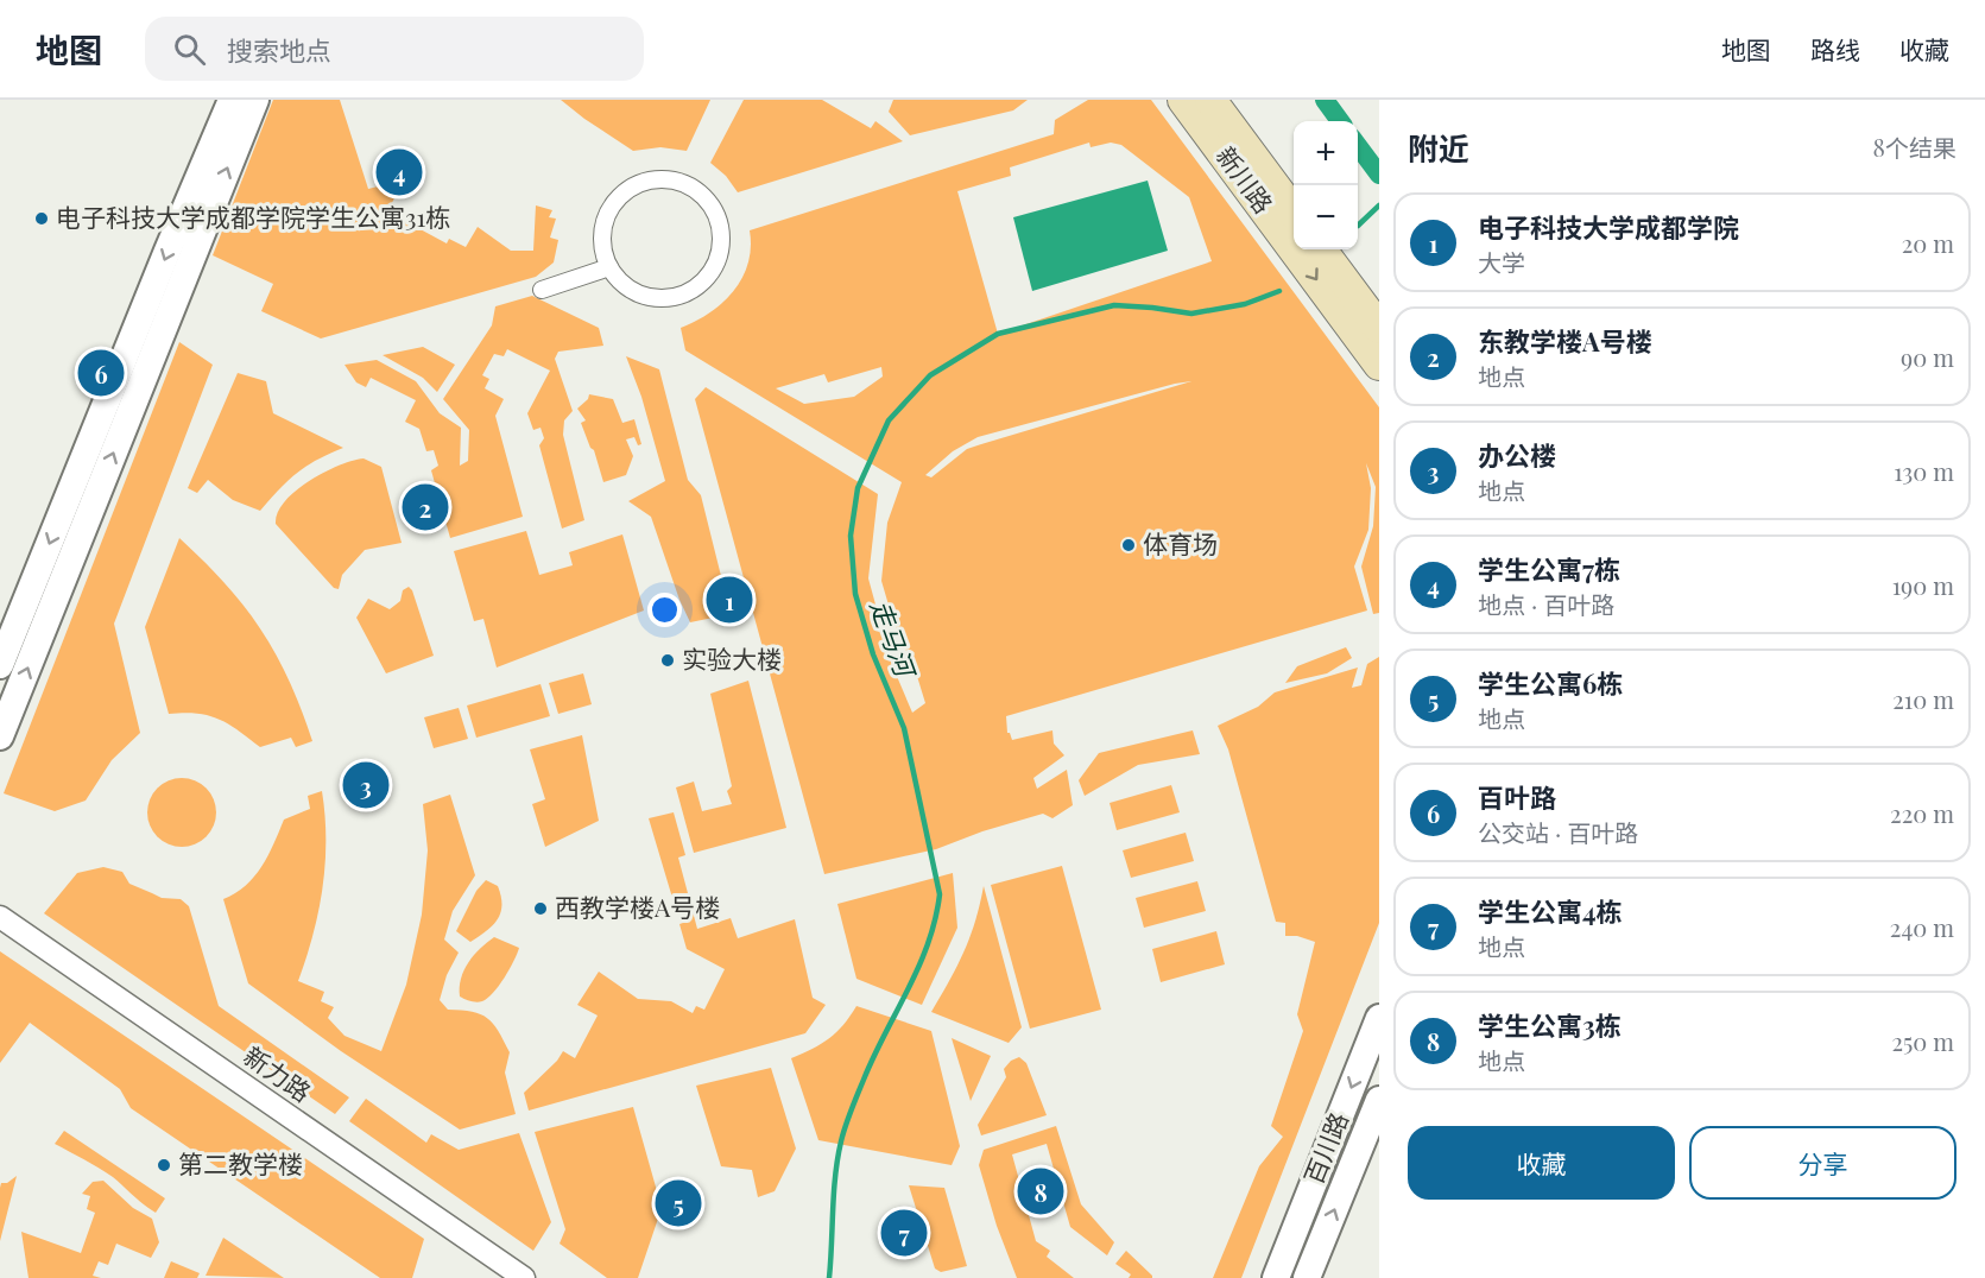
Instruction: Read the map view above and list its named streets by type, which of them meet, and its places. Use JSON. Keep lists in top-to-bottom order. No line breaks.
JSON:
{"streets":{"main road":["新川路"],"street":["新力路","百川路"]},"water":["走马河"],"places":["电子科技大学成都学院学生公寓31栋","体育场","实验大楼","西教学楼A号楼","第二教学楼"],"page":{"header":"地图","search":"搜索地点","nav":["地图","路线","收藏"],"heading":["附近","8个结果"],"map_buttons":["+","−"],"pins":["4","6","2","1","3","8","5","7"],"list":[{"mark":"1","name":"电子科技大学成都学院","note":"大学","value":"20 m"},{"mark":"2","name":"东教学楼A号楼","note":"地点","value":"90 m"},{"mark":"3","name":"办公楼","note":"地点","value":"130 m"},{"mark":"4","name":"学生公寓7栋","note":"地点 · 百叶路","value":"190 m"},{"mark":"5","name":"学生公寓6栋","note":"地点","value":"210 m"},{"mark":"6","name":"百叶路","note":"公交站 · 百叶路","value":"220 m"},{"mark":"7","name":"学生公寓4栋","note":"地点","value":"240 m"},{"mark":"8","name":"学生公寓3栋","note":"地点","value":"250 m"}],"buttons":["收藏","分享"]}}
